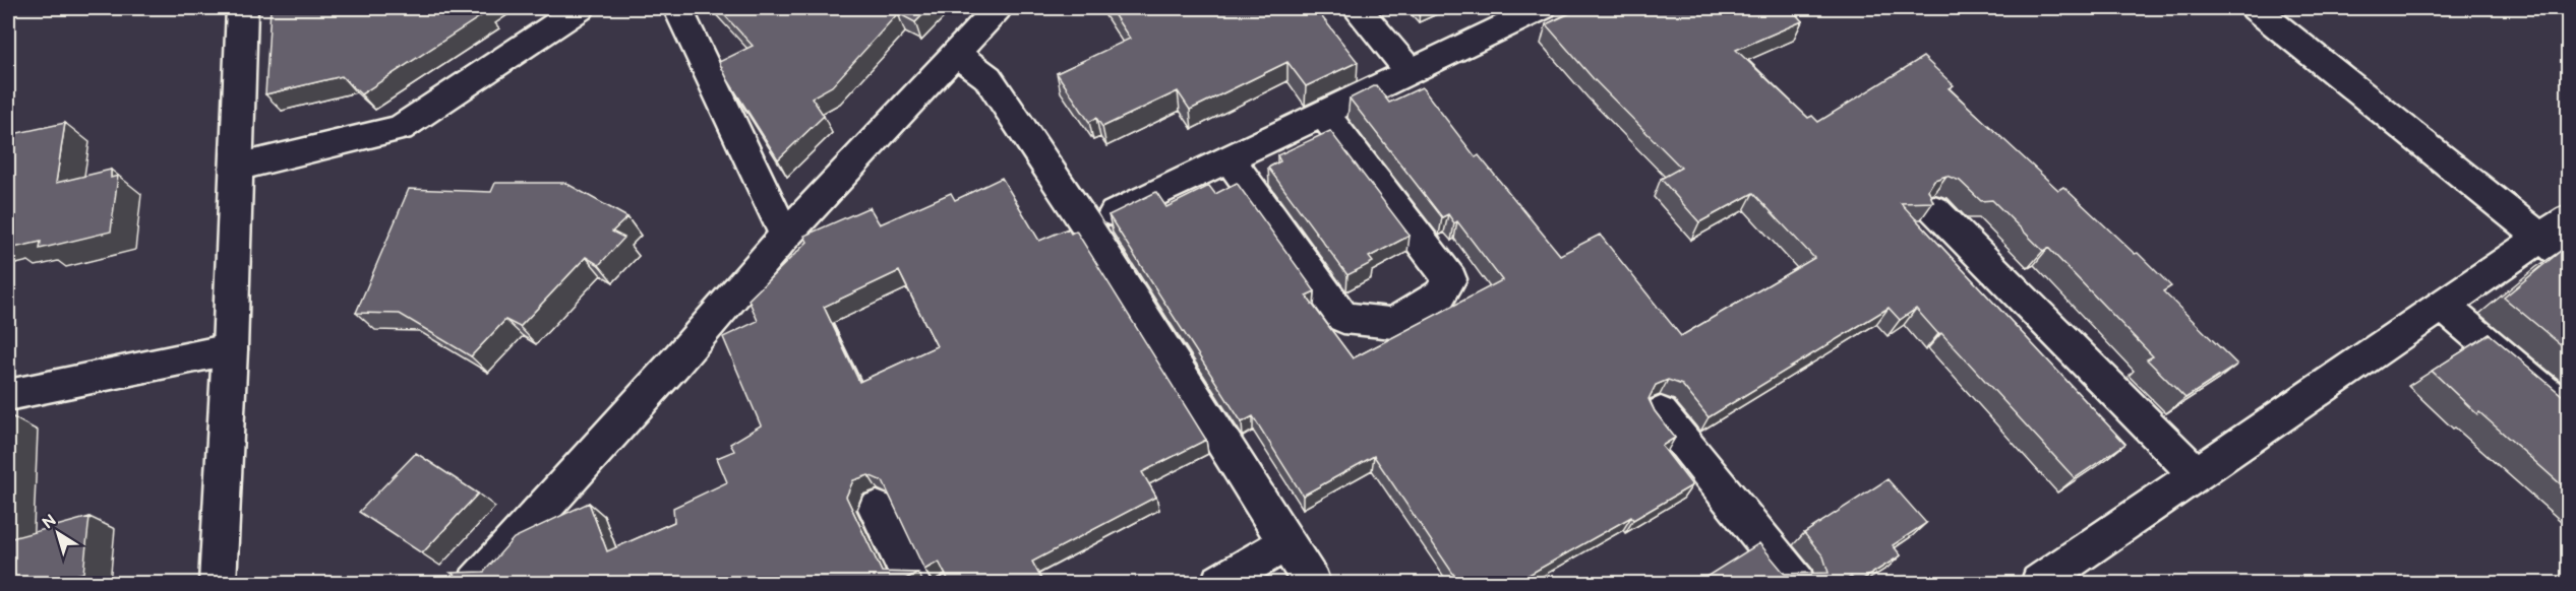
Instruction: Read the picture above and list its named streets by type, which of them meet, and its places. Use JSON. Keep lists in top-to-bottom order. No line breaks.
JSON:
{"north":"top left"}
